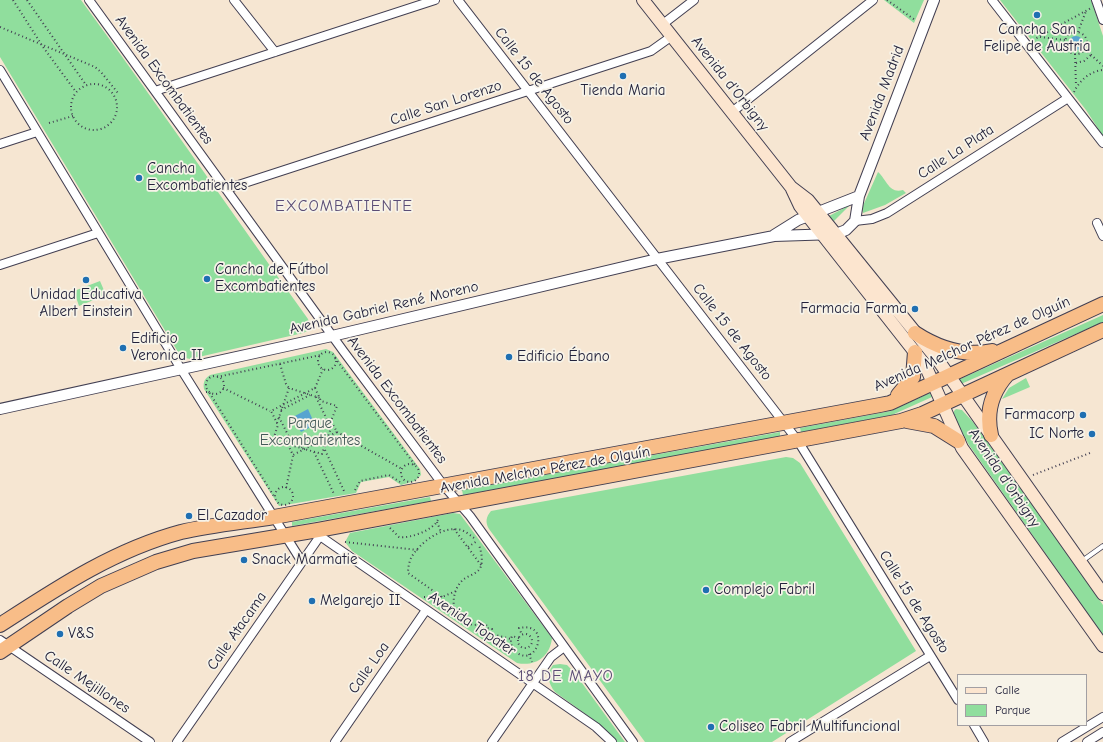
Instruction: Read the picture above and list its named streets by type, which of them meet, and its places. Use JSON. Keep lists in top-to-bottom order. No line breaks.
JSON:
{"streets":{"highway":["Avenida Melchor Pérez de Olguín"],"main road":["Avenida d'Orbigny"],"street":["Calle 15 de Agosto","Avenida Excombatientes","Avenida Madrid","Calle San Lorenzo","Calle La Plata","Avenida Gabriel René Moreno","Avenida Topater","Calle Atacama","Calle Loa","Calle Mejillones"]},"crossings":[["Calle 15 de Agosto","Calle San Lorenzo"],["Calle 15 de Agosto","Avenida Gabriel René Moreno"],["Calle 15 de Agosto","Avenida Melchor Pérez de Olguín"],["Avenida Excombatientes","Calle San Lorenzo"],["Avenida Excombatientes","Avenida Gabriel René Moreno"],["Avenida Excombatientes","Avenida Melchor Pérez de Olguín"],["Avenida d'Orbigny","Calle San Lorenzo"],["Avenida d'Orbigny","Avenida Gabriel René Moreno"],["Avenida d'Orbigny","Avenida Melchor Pérez de Olguín"],["Avenida Madrid","Calle La Plata"],["Avenida Melchor Pérez de Olguín","Avenida Topater"],["Avenida Melchor Pérez de Olguín","Calle Atacama"],["Avenida Melchor Pérez de Olguín","Calle Mejillones"],["Avenida Topater","Calle Atacama"],["Avenida Topater","Calle Loa"]],"districts":["EXCOMBATIENTE","18 DE MAYO"],"parks":["Parque Excombatientes"],"places":["Cancha San Felipe de Austria","Tienda Maria","Cancha Excombatientes","Cancha de Fútbol Excombatientes","Unidad Educativa Albert Einstein","Farmacia Farma","Edificio Veronica II","Edificio Ébano","Farmacorp","IC Norte","El Cazador","Snack Marmatie","Complejo Fabril","Melgarejo II","V&S","Coliseo Fabril Multifuncional"],"legend":["Calle","Parque"]}
